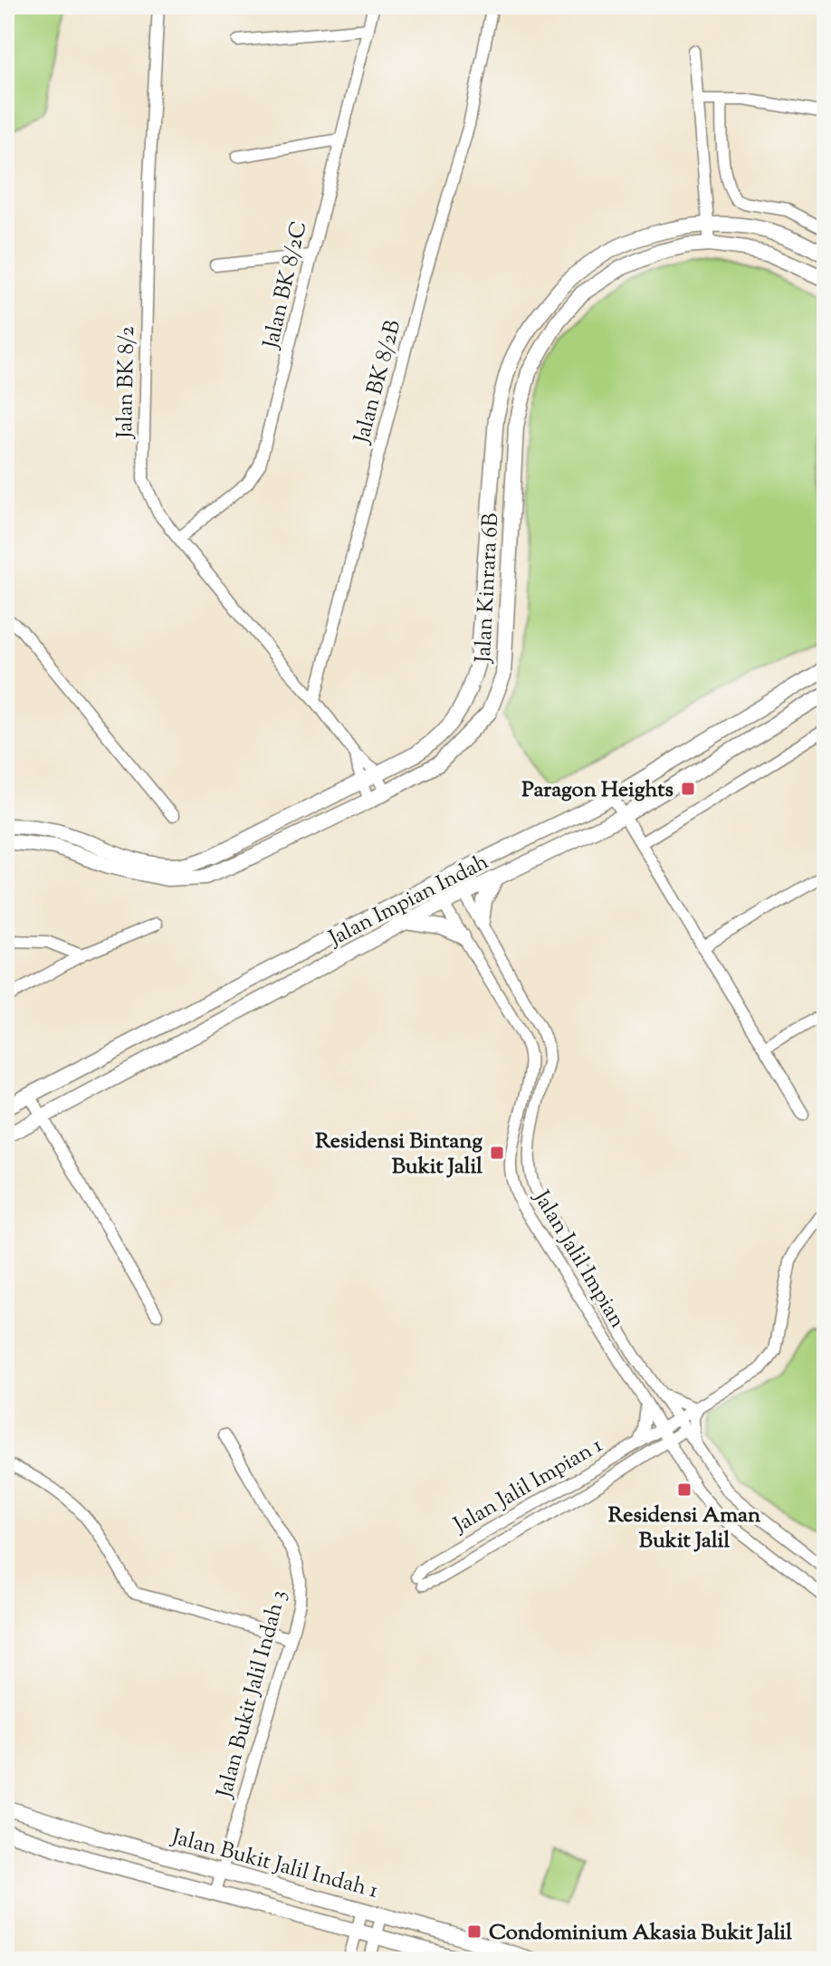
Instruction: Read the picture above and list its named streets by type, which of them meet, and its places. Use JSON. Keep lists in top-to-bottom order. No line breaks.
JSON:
{"streets":{"street":["Jalan BK 8/2C","Jalan BK 8/2B","Jalan BK 8/2","Jalan Kinrara 6B","Jalan Impian Indah","Jalan Jalil Impian","Jalan Jalil Impian 1","Jalan Bukit Jalil Indah 3","Jalan Bukit Jalil Indah 1"]},"crossings":[["Jalan BK 8/2C","Jalan BK 8/2"],["Jalan BK 8/2B","Jalan BK 8/2"],["Jalan Impian Indah","Jalan Jalil Impian"],["Jalan Jalil Impian","Jalan Jalil Impian 1"],["Jalan Bukit Jalil Indah 3","Jalan Bukit Jalil Indah 1"]],"places":{"transit":["Paragon Heights","Residensi Bintang Bukit Jalil","Residensi Aman Bukit Jalil","Condominium Akasia Bukit Jalil"]}}
